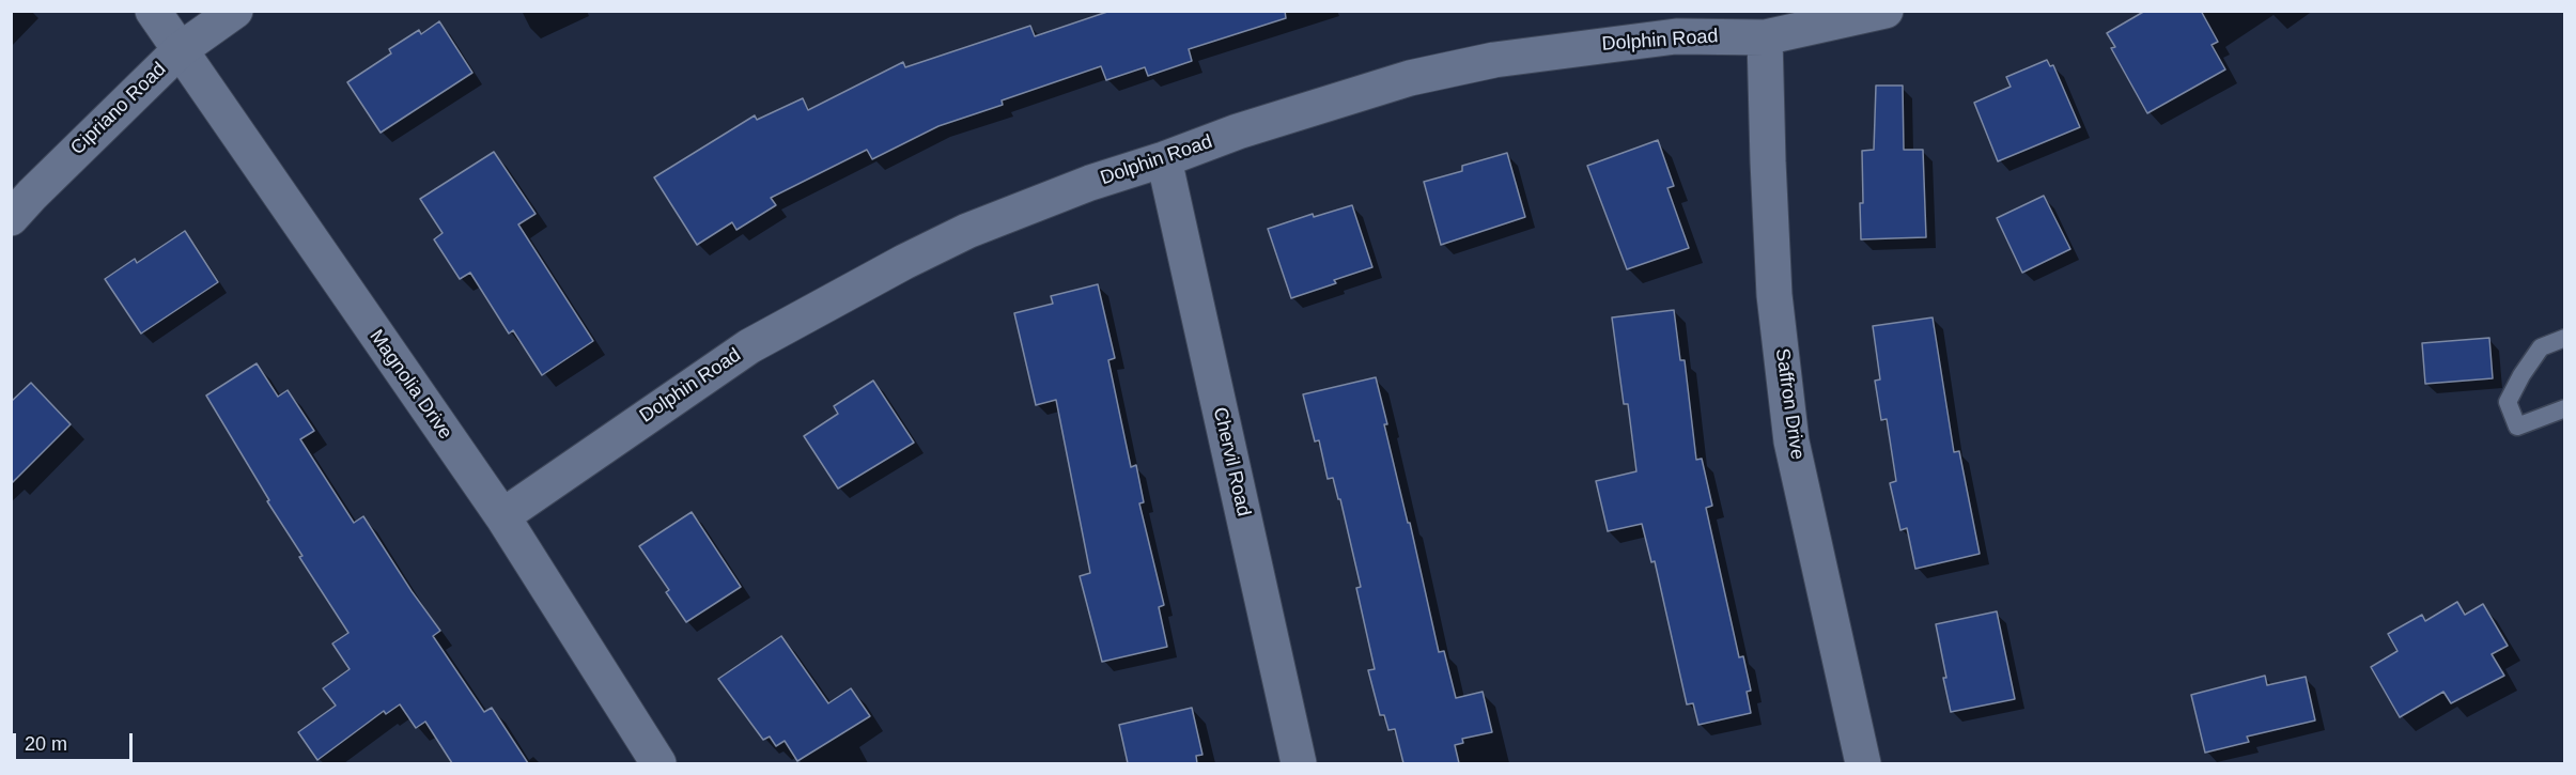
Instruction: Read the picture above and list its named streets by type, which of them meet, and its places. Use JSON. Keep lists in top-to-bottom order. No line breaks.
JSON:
{"streets":{"street":["Dolphin Road","Cipriano Road","Magnolia Drive","Saffron Drive","Chervil Road"]},"crossings":[["Dolphin Road","Magnolia Drive"],["Dolphin Road","Saffron Drive"],["Dolphin Road","Chervil Road"],["Cipriano Road","Magnolia Drive"]],"scale_bar":"20 m"}
